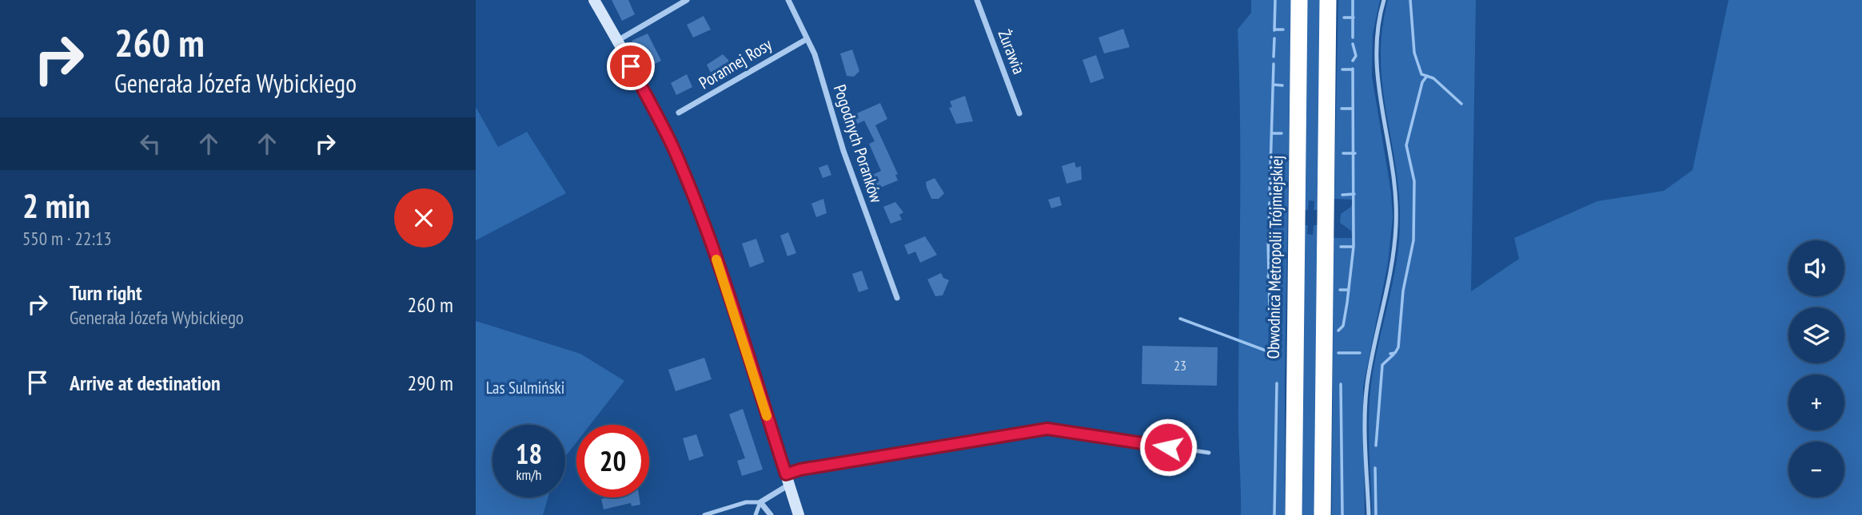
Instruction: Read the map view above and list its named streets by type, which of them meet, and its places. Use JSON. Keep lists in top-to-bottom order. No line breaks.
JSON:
{"streets":{"highway":["Obwodnica Metropolii Trójmiejskiej"],"street":["Żurawia","Porannej Rosy","Pogodnych Poranków"]},"crossings":[["Porannej Rosy","Pogodnych Poranków"]],"parks":["Las Sulmiński"],"house_numbers":["23"],"page":{"turn":["260 m","Generała Józefa Wybickiego"],"heading":["2 min","550 m · 22:13"],"map_buttons":["+","−"],"list":[{"name":"Turn right","note":"Generała Józefa Wybickiego","value":"260 m"},{"name":"Arrive at destination","value":"290 m"}],"speed":"18 km/h","limit":"20"}}
